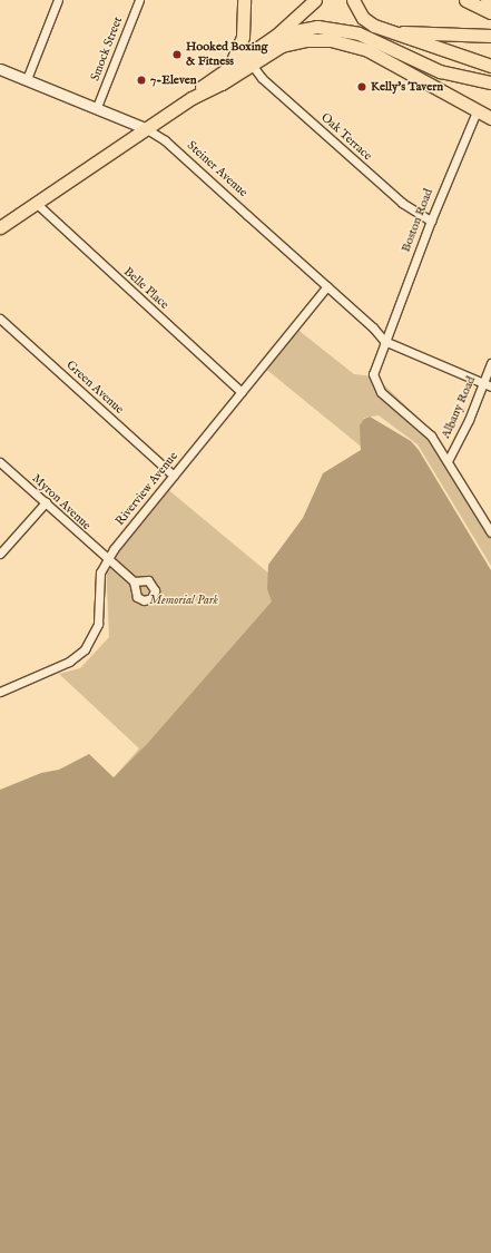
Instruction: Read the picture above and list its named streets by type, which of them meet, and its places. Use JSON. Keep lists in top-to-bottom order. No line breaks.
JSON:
{"streets":{"street":["Smock Street","Oak Terrace","Steiner Avenue","Boston Road","Belle Place","Green Avenue","Albany Road","Riverview Avenue","Myron Avenue"]},"crossings":[["Smock Street","Steiner Avenue"],["Oak Terrace","Boston Road"],["Steiner Avenue","Boston Road"],["Steiner Avenue","Albany Road"],["Steiner Avenue","Riverview Avenue"],["Boston Road","Albany Road"],["Belle Place","Riverview Avenue"],["Green Avenue","Riverview Avenue"],["Riverview Avenue","Myron Avenue"]],"parks":["Memorial Park"],"places":["Hooked Boxing & Fitness","7-Eleven","Kelly's Tavern"]}
